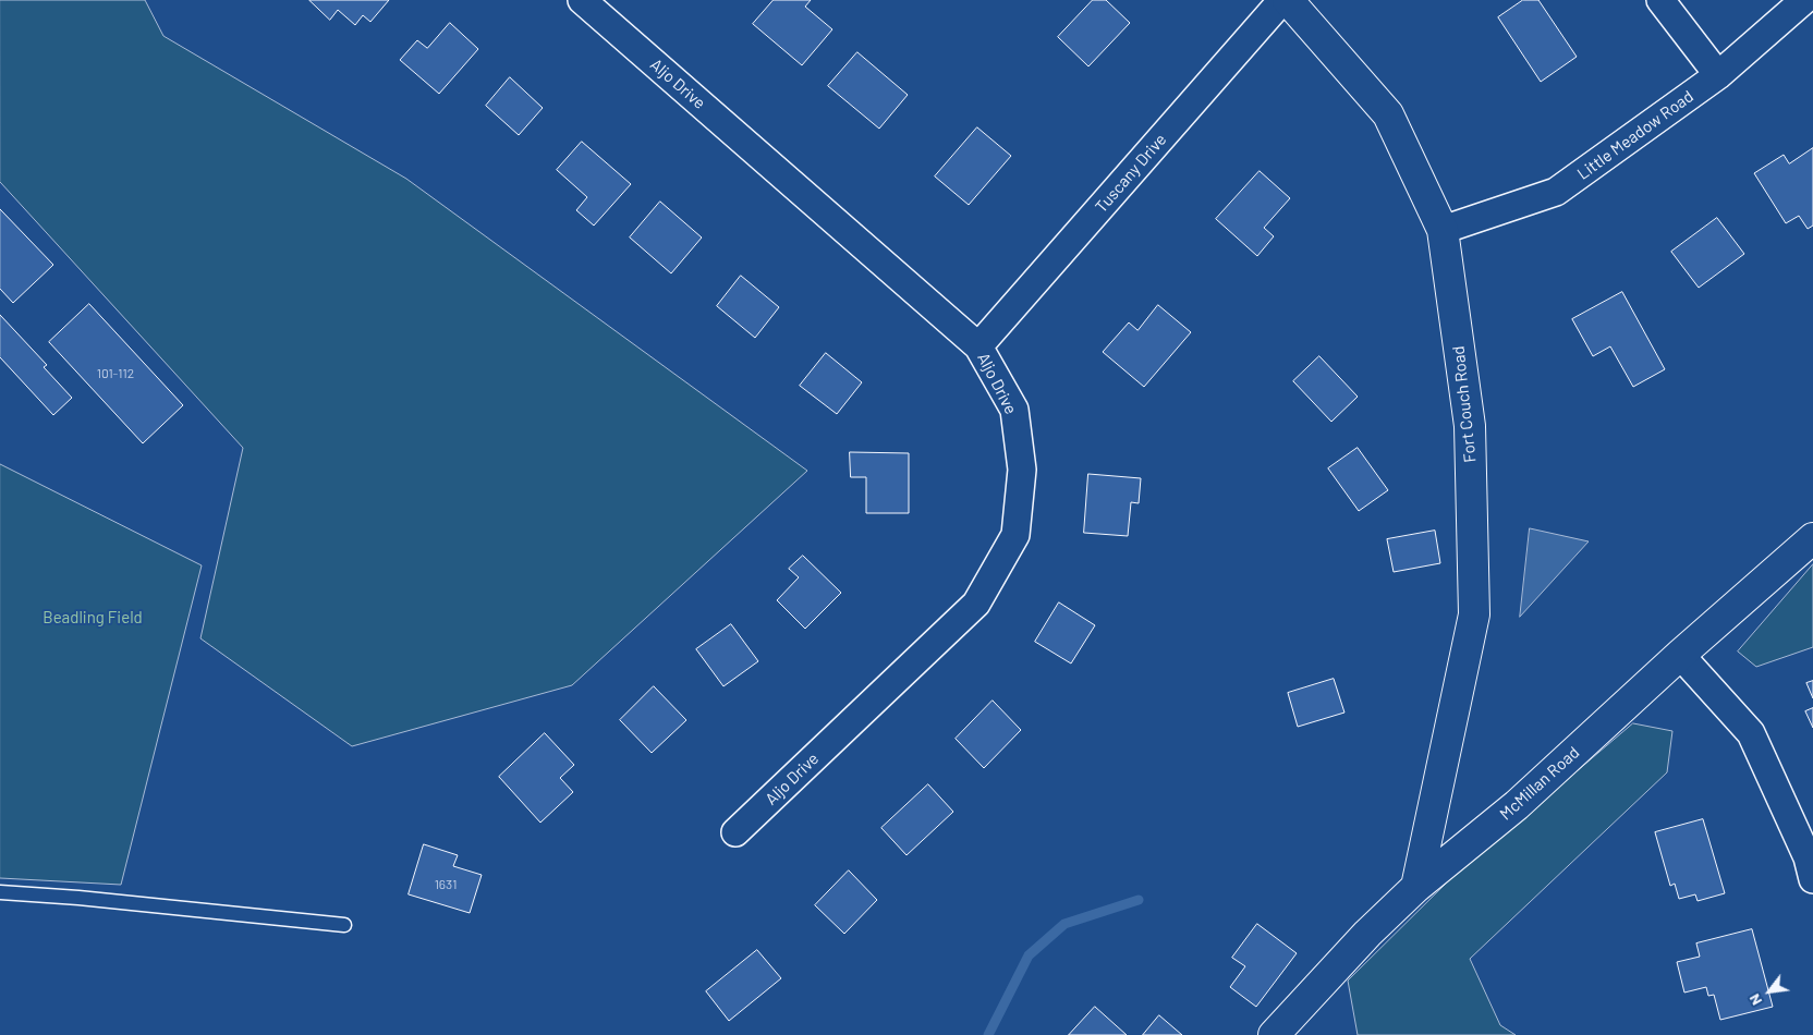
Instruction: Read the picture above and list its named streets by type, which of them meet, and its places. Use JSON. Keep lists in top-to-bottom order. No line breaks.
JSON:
{"streets":{"street":["Aljo Drive","Little Meadow Road","Tuscany Drive","Fort Couch Road","McMillan Road"]},"crossings":[["Aljo Drive","Tuscany Drive"],["Little Meadow Road","Fort Couch Road"],["Fort Couch Road","McMillan Road"]],"parks":["Beadling Field"],"house_numbers":["101-112","1631"],"north":"bottom left"}
